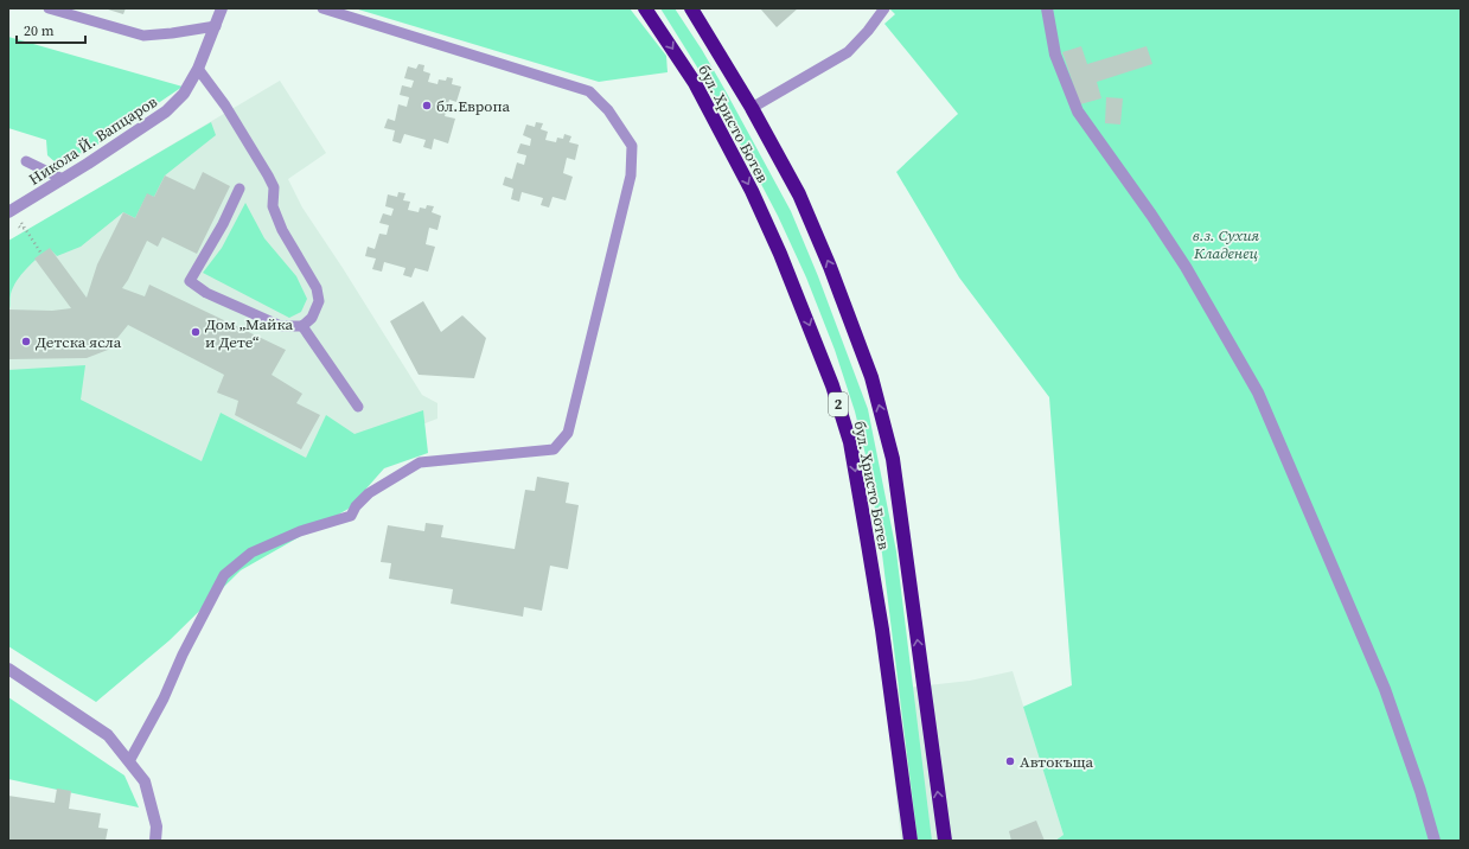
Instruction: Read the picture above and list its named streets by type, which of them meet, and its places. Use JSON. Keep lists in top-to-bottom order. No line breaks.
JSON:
{"streets":{"highway":["бул. Христо Ботев","2"],"street":["Никола Й. Вапцаров"]},"parks":["в.з. Сухия Кладенец"],"places":["бл.Европа","Дом „Майка и Дете“","Детска ясла","Автокъща"],"scale_bar":"20 m"}
